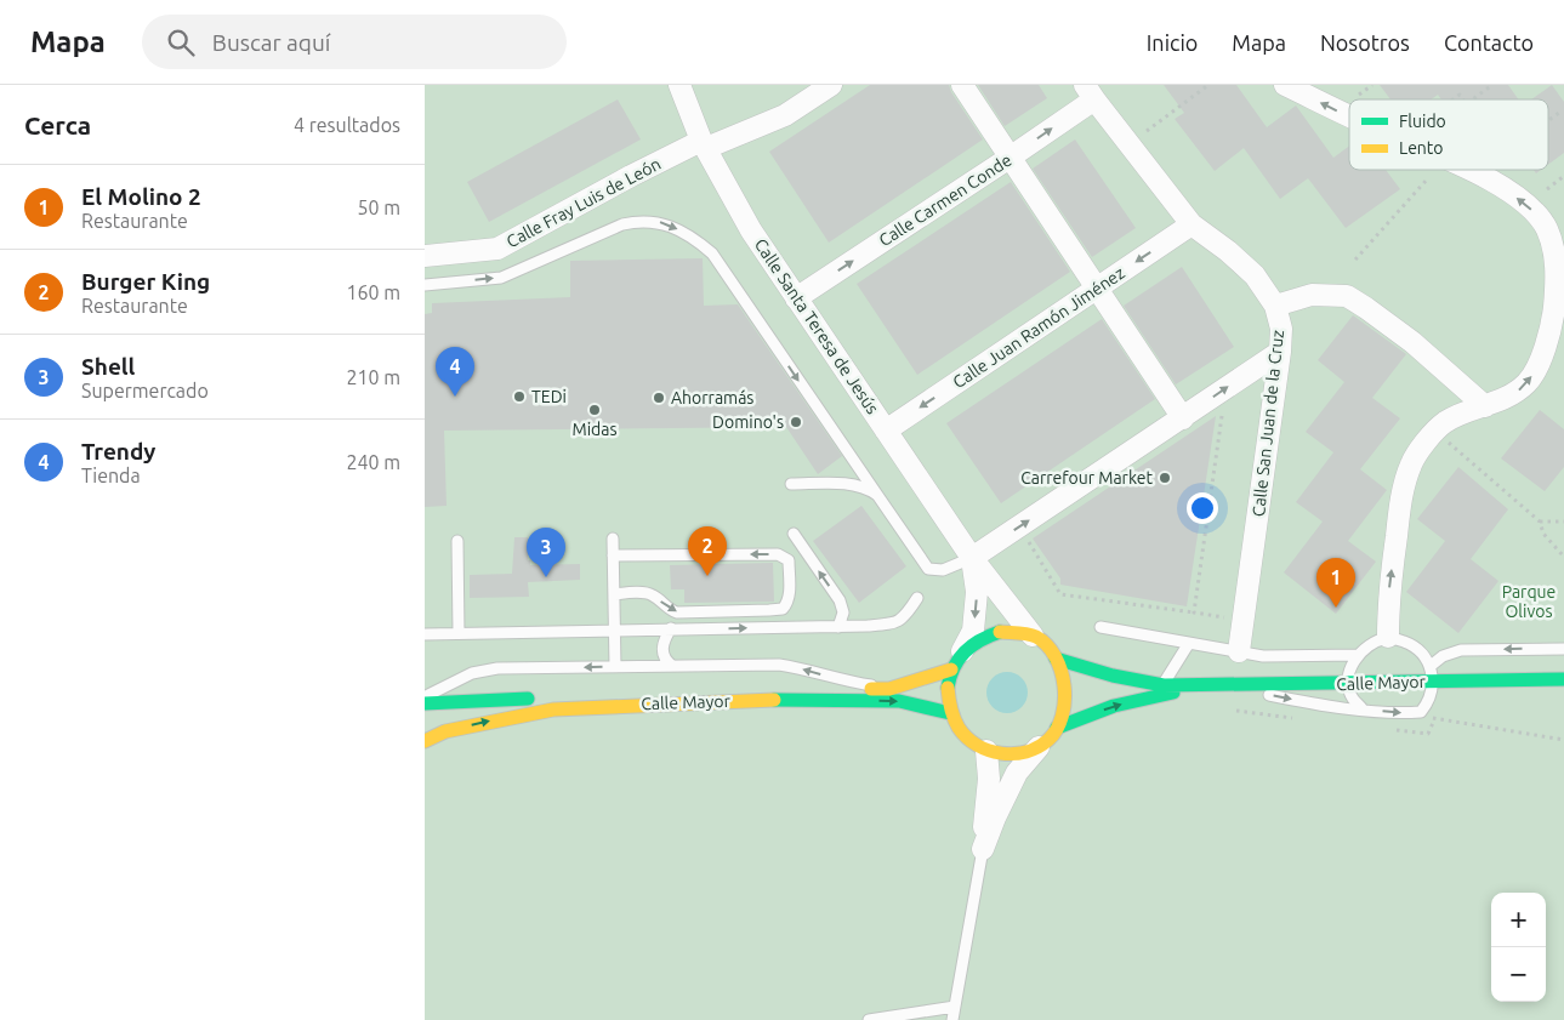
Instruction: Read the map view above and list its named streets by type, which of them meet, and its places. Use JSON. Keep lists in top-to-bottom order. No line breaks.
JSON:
{"streets":{"street":["Calle Carmen Conde","Calle Fray Luis de León","Calle Santa Teresa de Jesús","Calle Juan Ramón Jiménez","Calle San Juan de la Cruz","Calle Mayor"]},"crossings":[["Calle Carmen Conde","Calle Santa Teresa de Jesús"],["Calle Carmen Conde","Calle San Juan de la Cruz"],["Calle Fray Luis de León","Calle Santa Teresa de Jesús"],["Calle Santa Teresa de Jesús","Calle Juan Ramón Jiménez"],["Calle Santa Teresa de Jesús","Calle Mayor"],["Calle Juan Ramón Jiménez","Calle San Juan de la Cruz"]],"one_way":["Calle Carmen Conde"],"parks":["Parque Olivos"],"places":["TEDi","Ahorramás","Midas","Domino's","Carrefour Market"],"legend":["Fluido","Lento"],"page":{"header":"Mapa","search":"Buscar aquí","nav":["Inicio","Mapa","Nosotros","Contacto"],"heading":["Cerca","4 resultados"],"list":[{"mark":"1","name":"El Molino 2","note":"Restaurante","value":"50 m"},{"mark":"2","name":"Burger King","note":"Restaurante","value":"160 m"},{"mark":"3","name":"Shell","note":"Supermercado","value":"210 m"},{"mark":"4","name":"Trendy","note":"Tienda","value":"240 m"}],"pins":["4","2","3","1"],"map_buttons":["+","−"]}}
